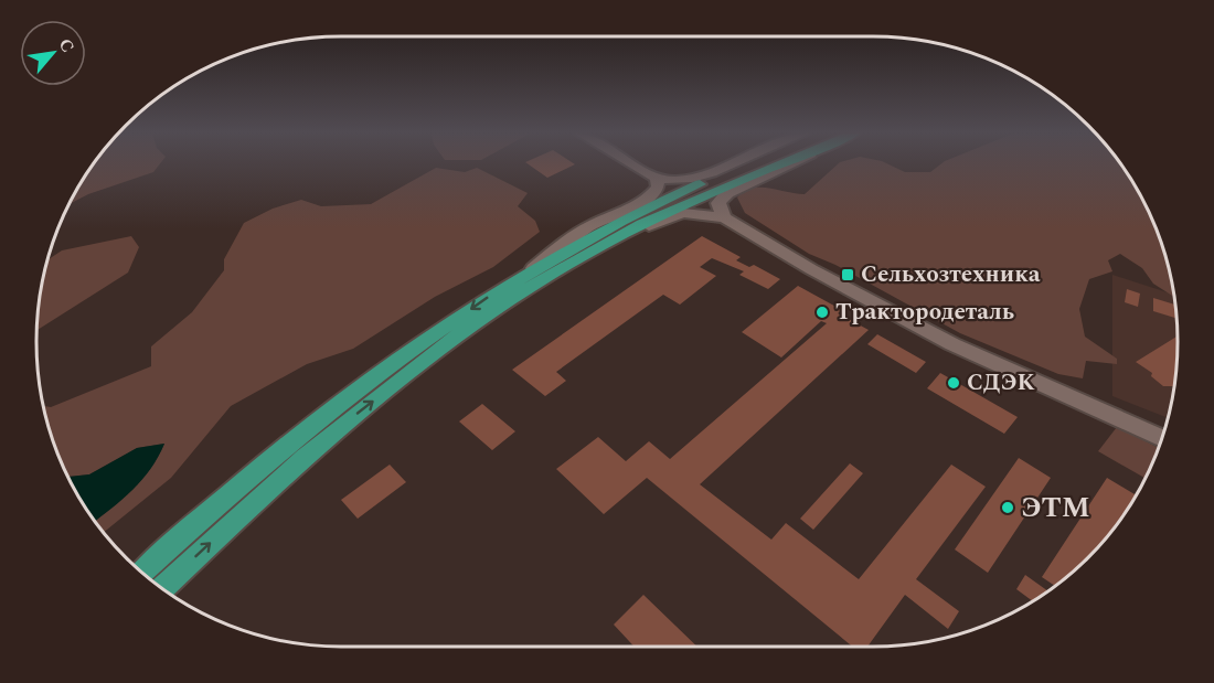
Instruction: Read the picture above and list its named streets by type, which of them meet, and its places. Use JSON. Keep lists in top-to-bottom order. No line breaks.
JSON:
{"places":{"transit":["Сельхозтехника"],"other":["Трактородеталь","СДЭК","ЭТМ"]},"north":"top right"}
